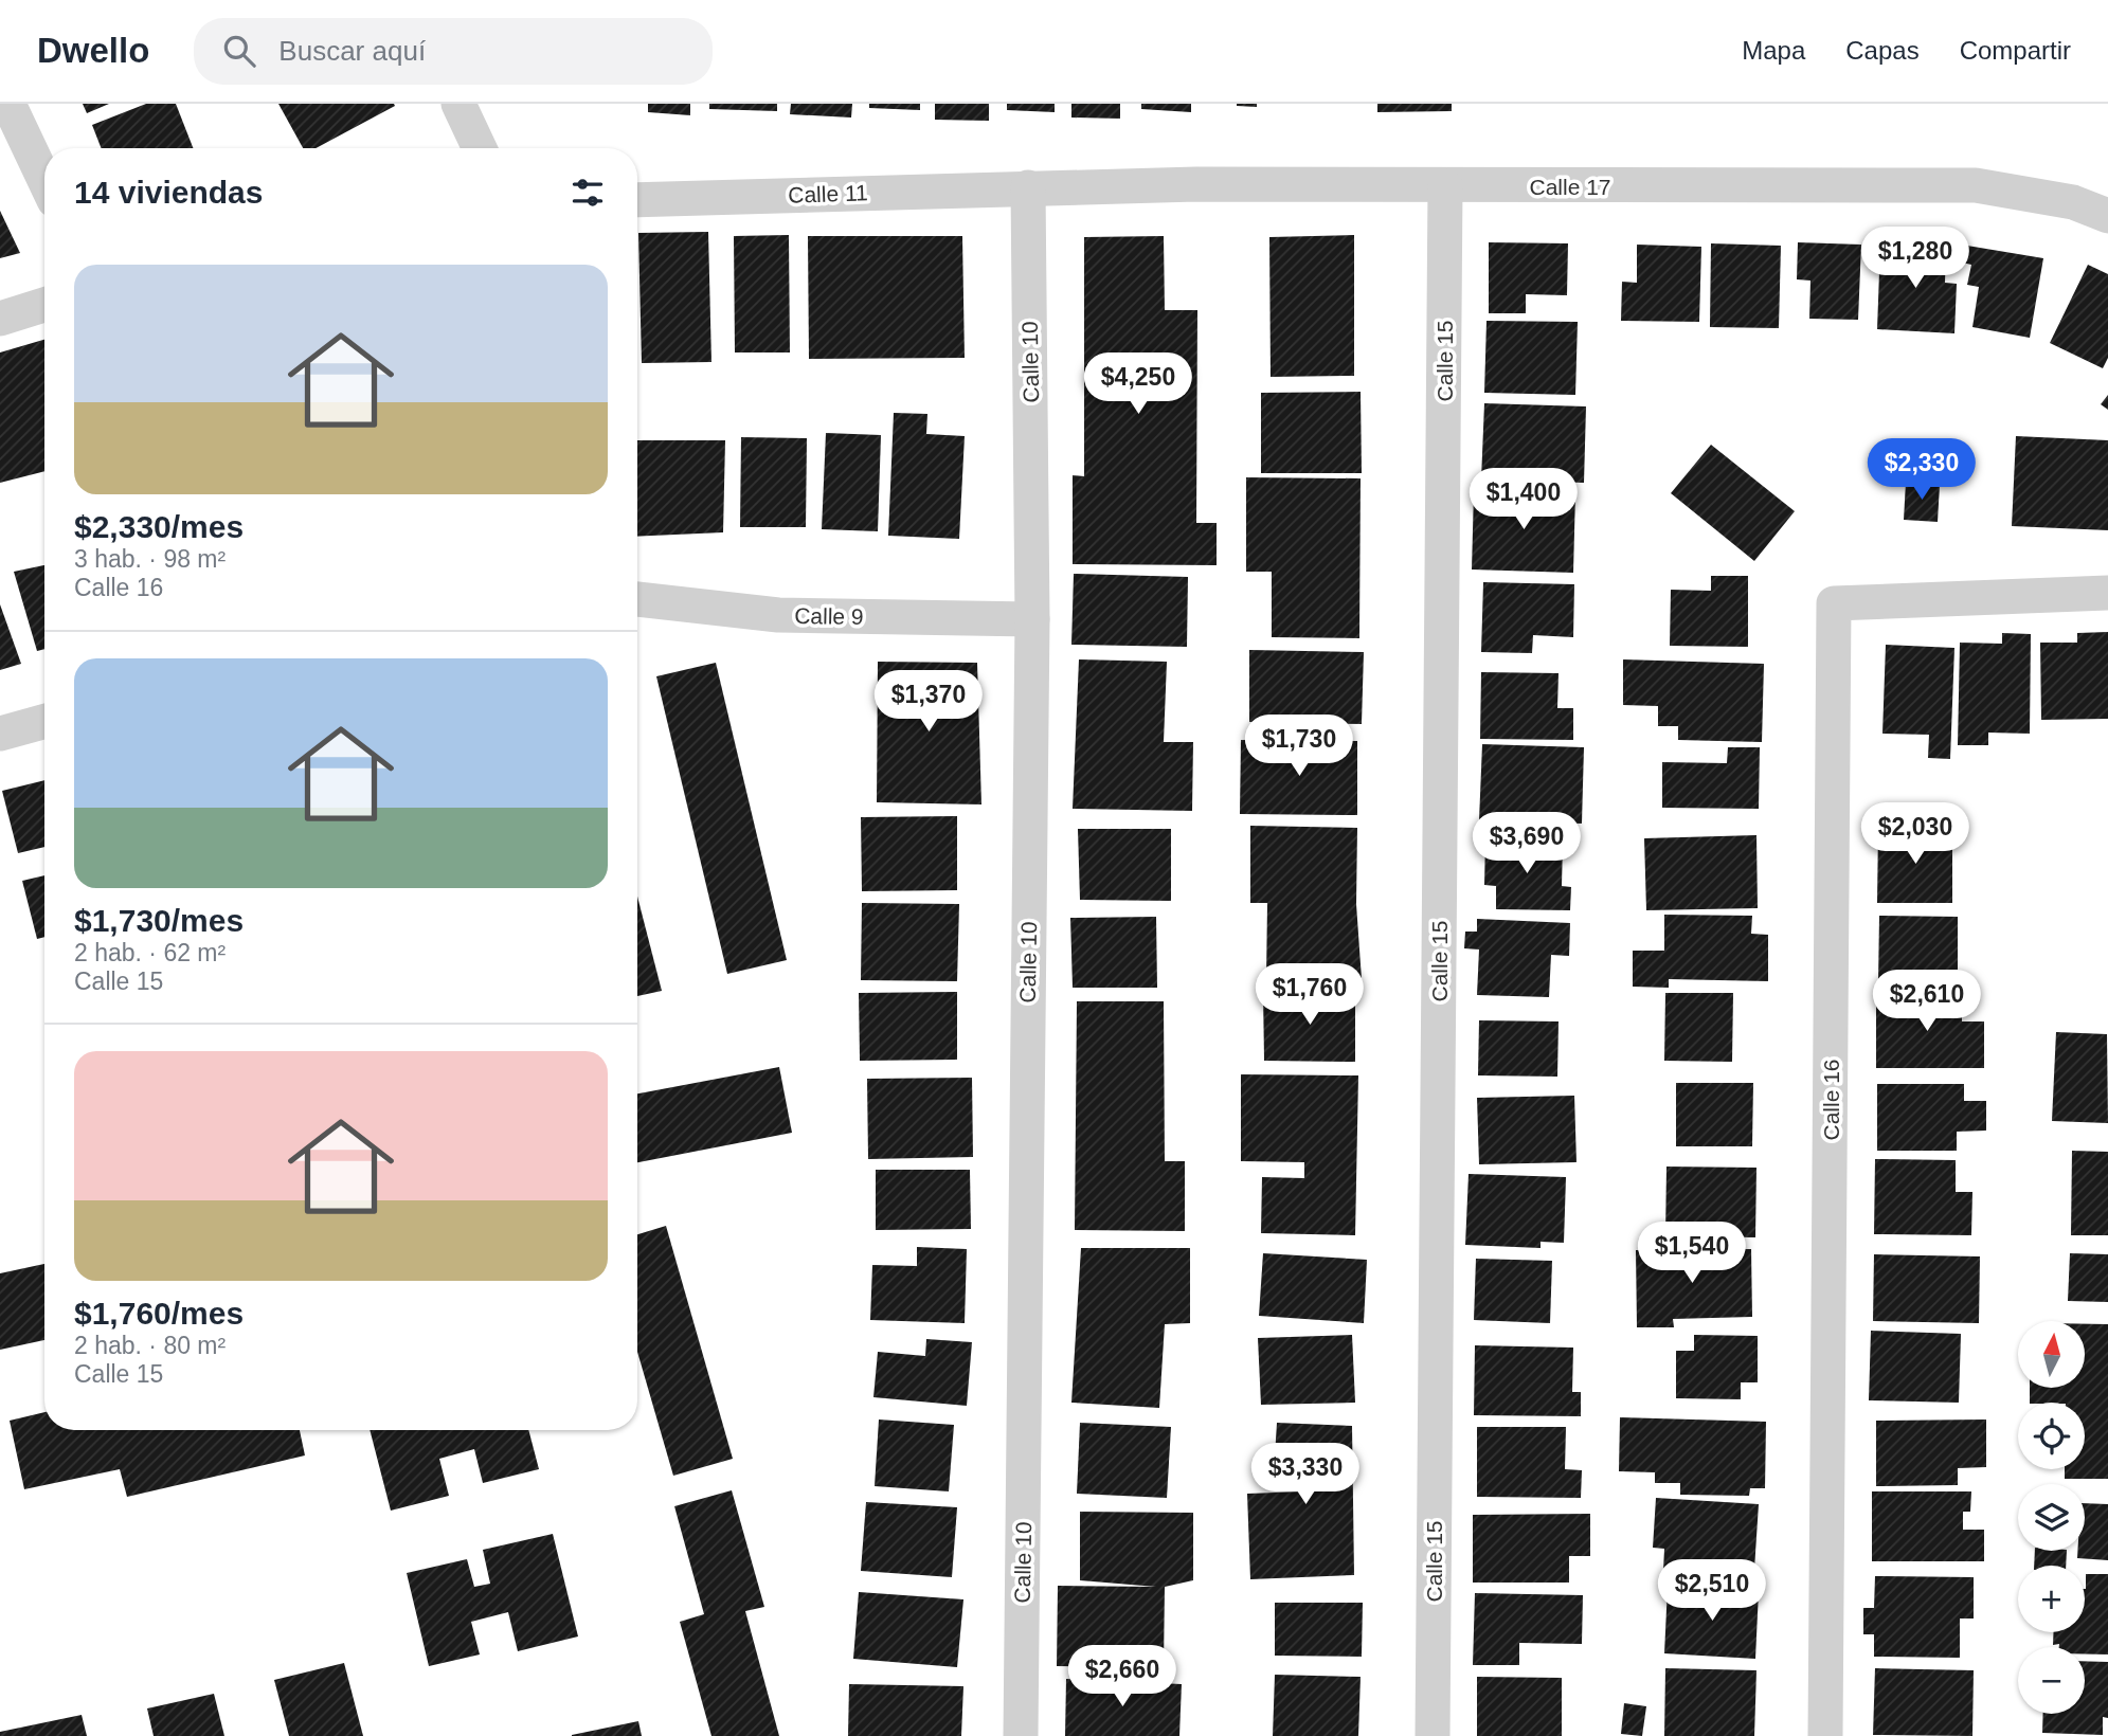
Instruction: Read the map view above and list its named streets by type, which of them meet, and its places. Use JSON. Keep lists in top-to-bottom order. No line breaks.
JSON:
{"streets":{"street":["Calle 17","Calle 11","Calle 15","Calle 10","Calle 9","Calle 16"]},"crossings":[["Calle 17","Calle 11"],["Calle 17","Calle 15"],["Calle 17","Calle 10"],["Calle 11","Calle 10"],["Calle 10","Calle 9"]],"north":"top","page":{"header":"Dwello","search":"Buscar aquí","nav":["Mapa","Capas","Compartir"],"heading":"14 viviendas","price":["$1,280","$4,250","$2,330","$1,400","$1,370","$1,730","$2,030","$3,690","$1,760","$2,610","$1,540","$3,330","$2,510","$2,660"],"list":[{"name":"$2,330/mes","note":"3 hab. · 98 m² · Calle 16"},{"name":"$1,730/mes","note":"2 hab. · 62 m² · Calle 15"},{"name":"$1,760/mes","note":"2 hab. · 80 m² · Calle 15"}],"map_buttons":["+","−"]}}
